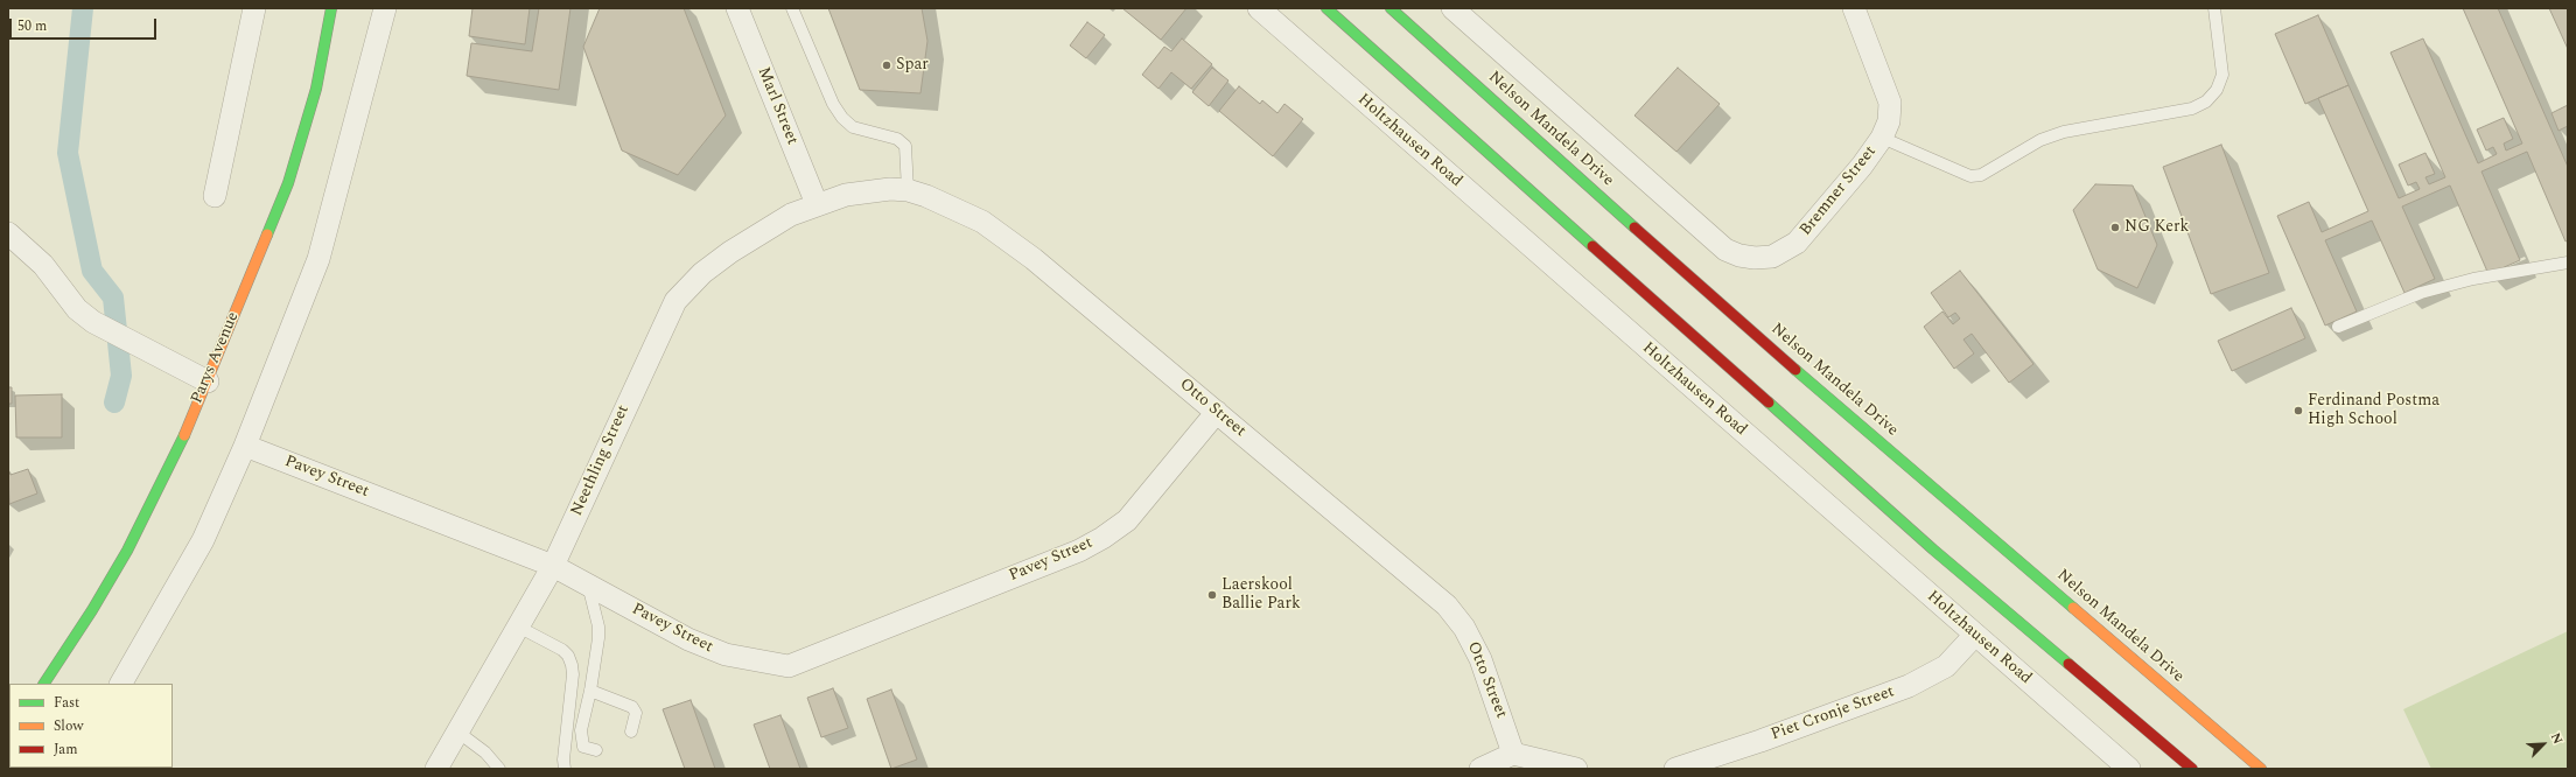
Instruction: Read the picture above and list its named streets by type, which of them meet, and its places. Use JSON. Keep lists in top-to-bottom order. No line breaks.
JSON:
{"streets":{"main road":["Nelson Mandela Drive","Parys Avenue"],"street":["Marl Street","Holtzhausen Road","Bremner Street","Otto Street","Neethling Street","Pavey Street","Piet Cronje Street"]},"crossings":[["Marl Street","Otto Street"],["Marl Street","Neethling Street"],["Holtzhausen Road","Piet Cronje Street"],["Otto Street","Neethling Street"],["Otto Street","Pavey Street"],["Neethling Street","Pavey Street"]],"places":["Spar","NG Kerk","Ferdinand Postma High School","Laerskool Ballie Park"],"legend":["Fast","Slow","Jam"],"scale_bar":"50 m","north":"top right"}
